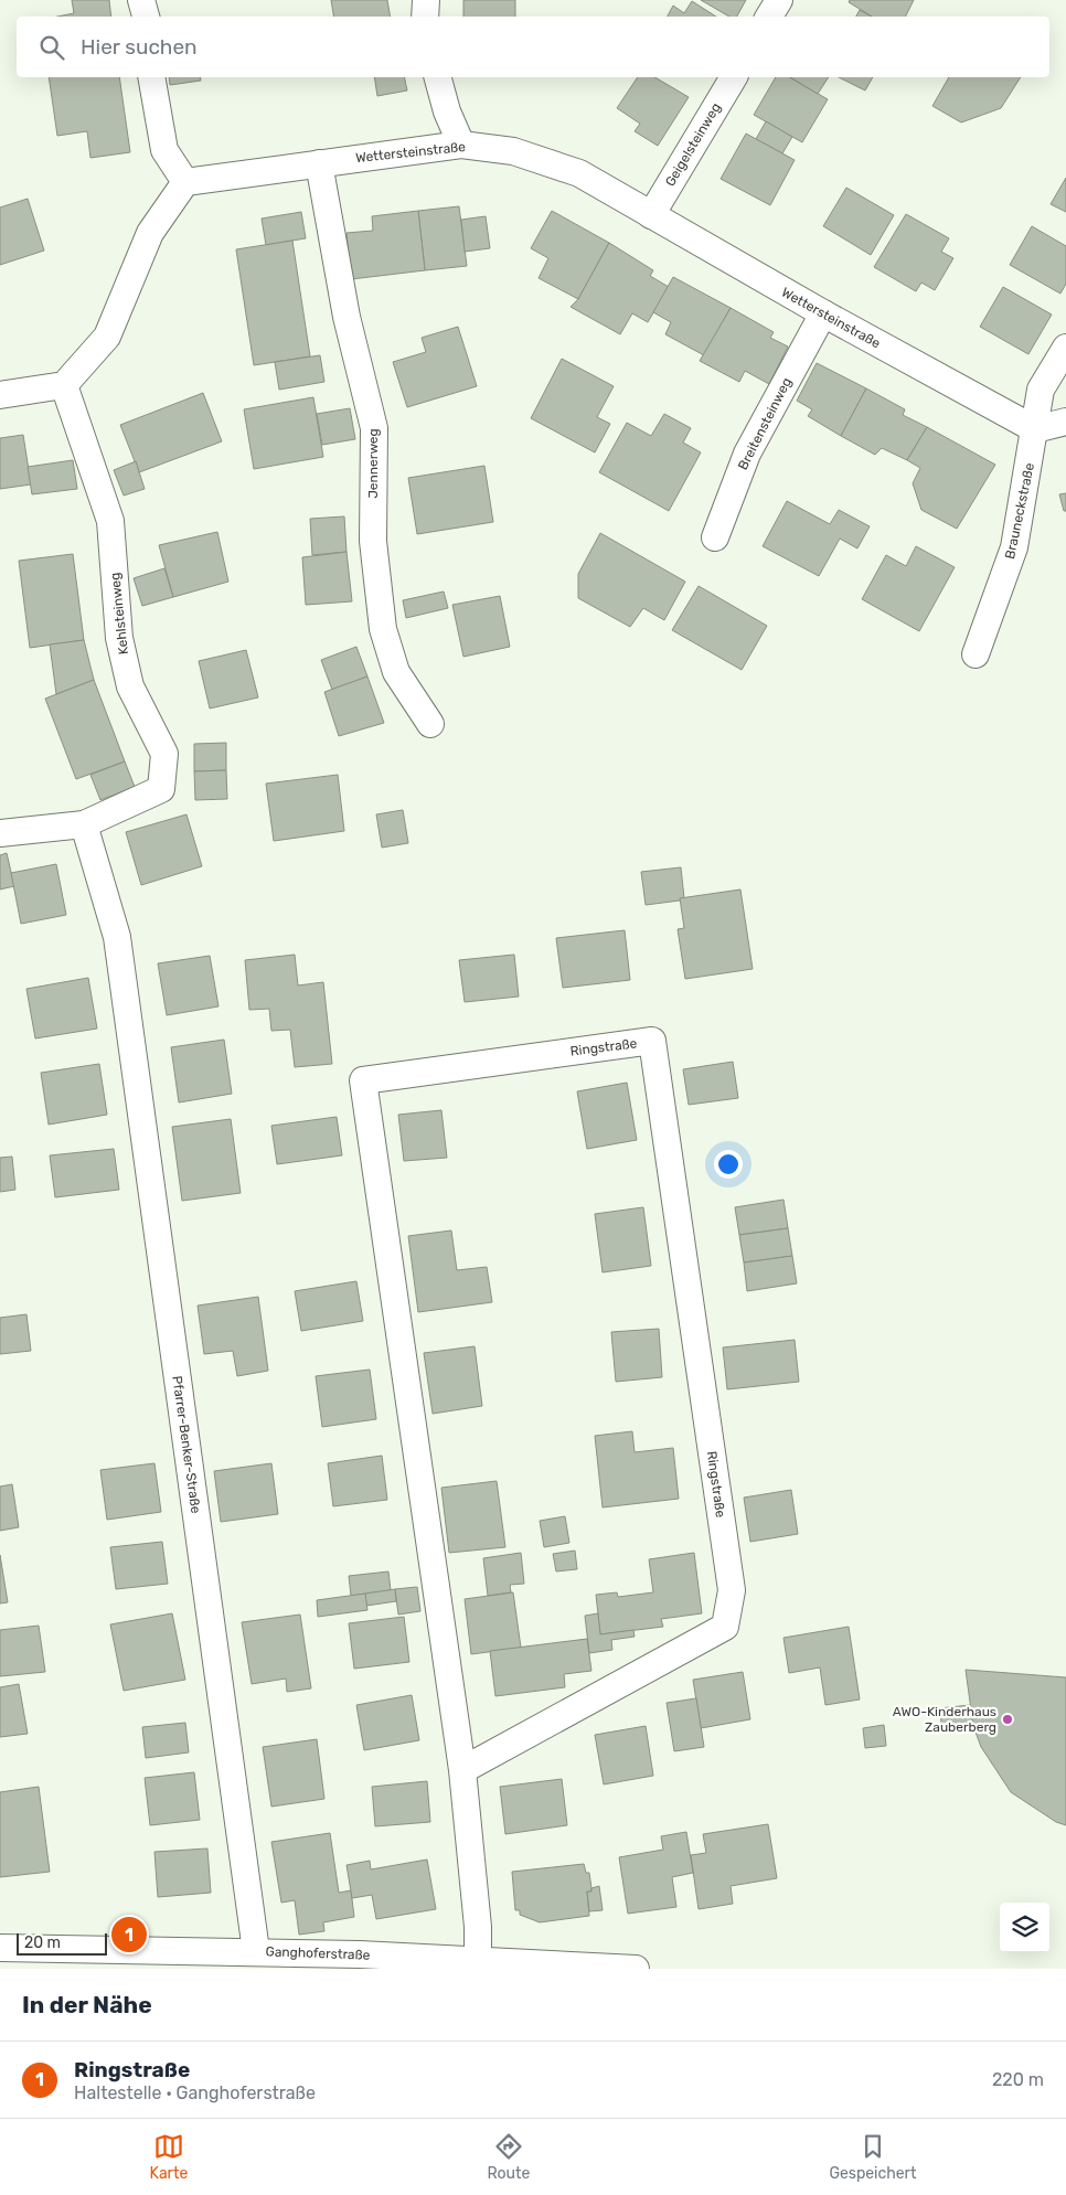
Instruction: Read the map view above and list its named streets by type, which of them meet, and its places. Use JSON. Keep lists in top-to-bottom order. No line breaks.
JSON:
{"streets":{"street":["Geigelsteinweg","Wettersteinstraße","Breitensteinweg","Jennerweg","Brauneckstraße","Kehlsteinweg","Ringstraße","Pfarrer-Benker-Straße","Ganghoferstraße"]},"crossings":[["Geigelsteinweg","Wettersteinstraße"],["Wettersteinstraße","Breitensteinweg"],["Wettersteinstraße","Jennerweg"],["Wettersteinstraße","Brauneckstraße"],["Kehlsteinweg","Pfarrer-Benker-Straße"],["Ringstraße","Ganghoferstraße"],["Pfarrer-Benker-Straße","Ganghoferstraße"]],"places":["AWO-Kinderhaus Zauberberg"],"scale_bar":"20 m","page":{"search":"Hier suchen","pins":"1","scale":"20 m","heading":"In der Nähe","list":[{"mark":"1","name":"Ringstraße","note":"Haltestelle · Ganghoferstraße","value":"220 m"}],"nav":["Karte","Route","Gespeichert"]}}
